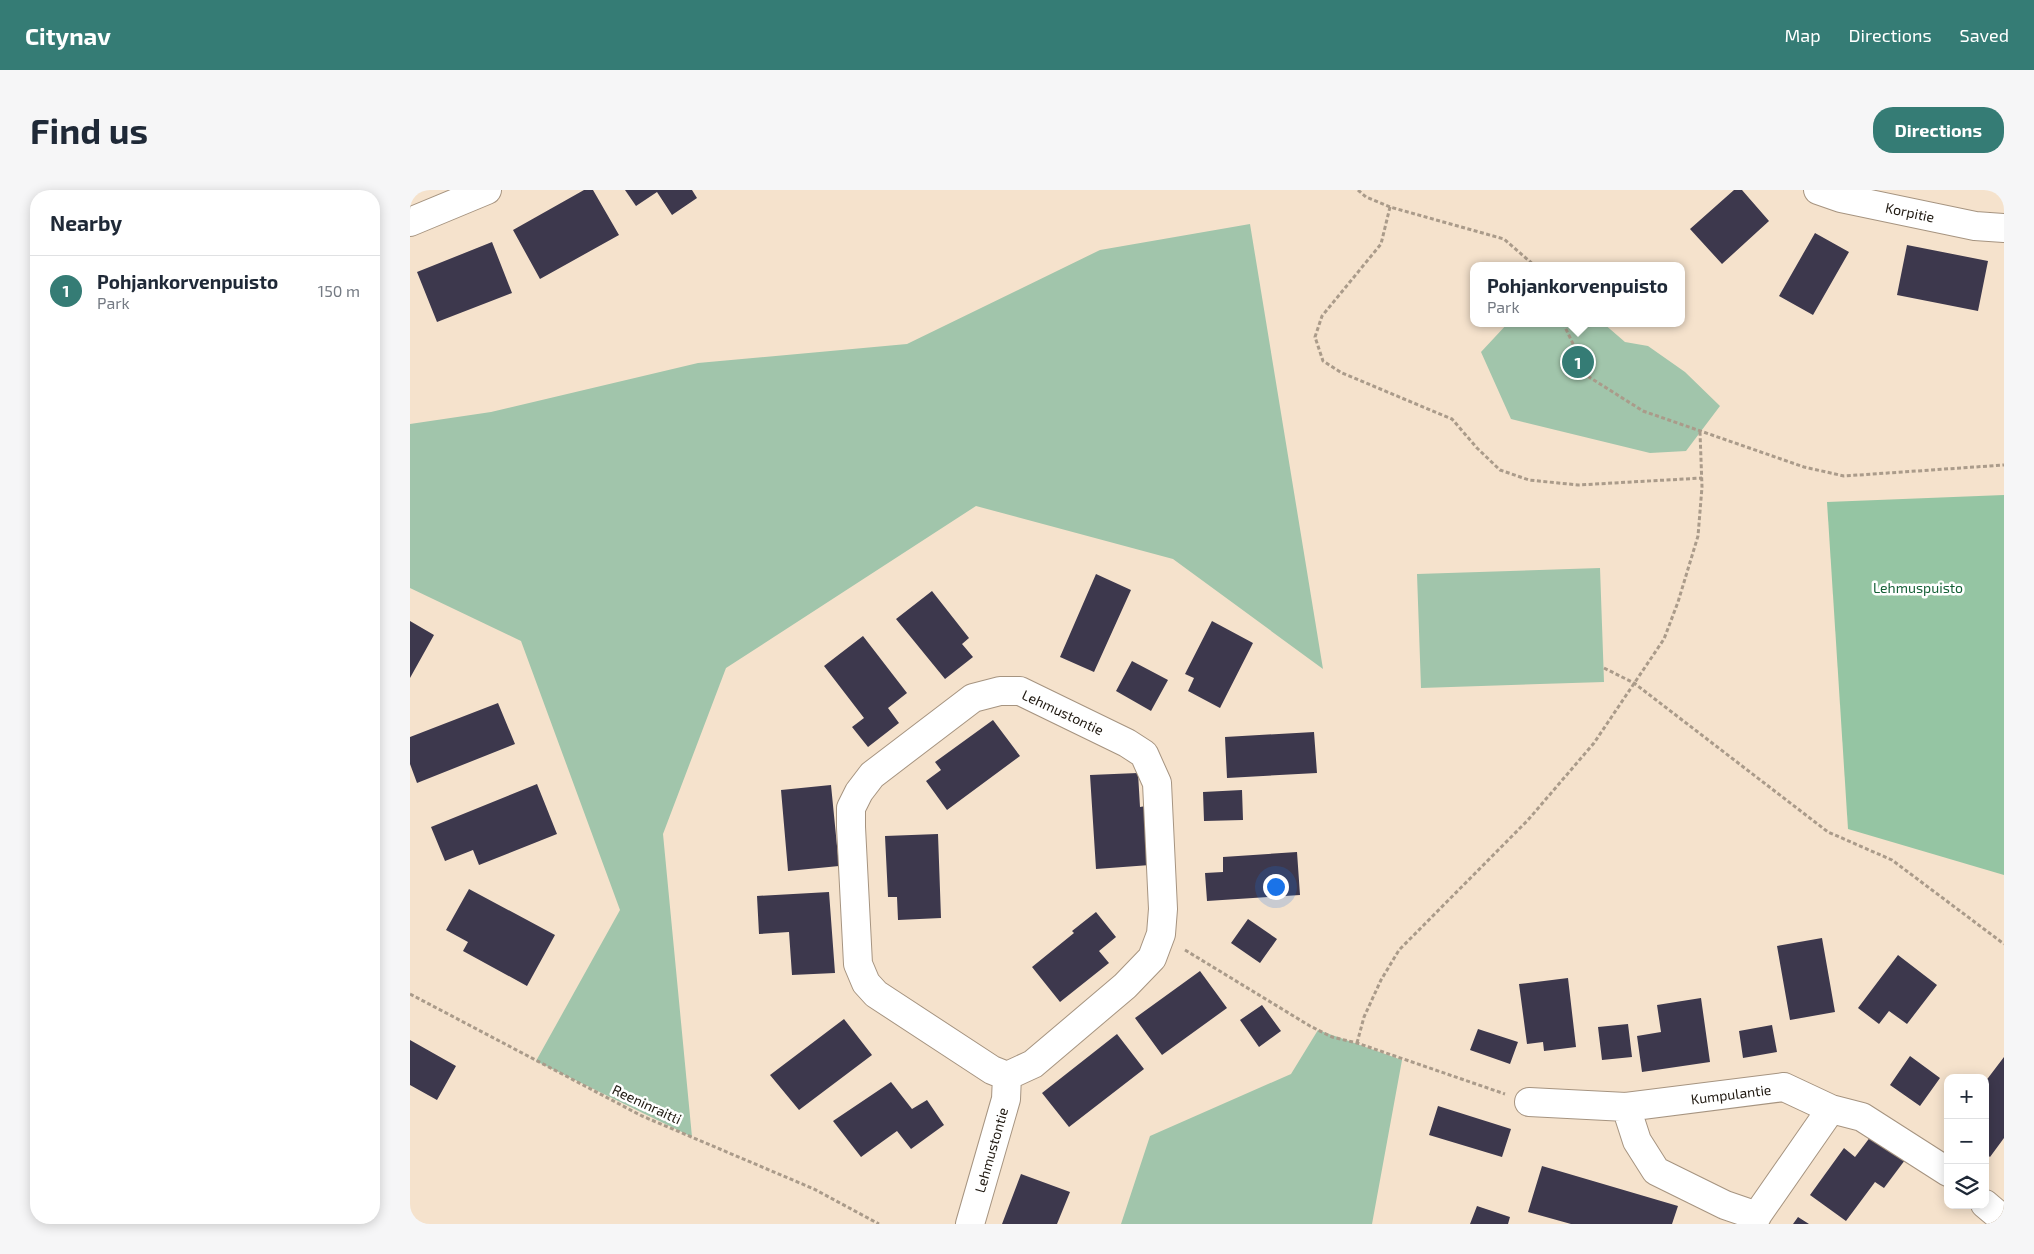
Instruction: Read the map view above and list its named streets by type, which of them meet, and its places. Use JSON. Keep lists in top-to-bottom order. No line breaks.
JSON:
{"streets":{"street":["Korpitie","Lehmustontie","Kumpulantie"],"path":["Reeninraitti"]},"parks":["Lehmuspuisto"],"page":{"header":"Citynav","nav":["Map","Directions","Saved"],"buttons":"Directions","title":"Find us","heading":"Nearby","list":[{"mark":"1","name":"Pohjankorvenpuisto","note":"Park","value":"150 m"}],"popup":["Pohjankorvenpuisto","Park"],"pins":"1","map_buttons":["+","−"]}}
